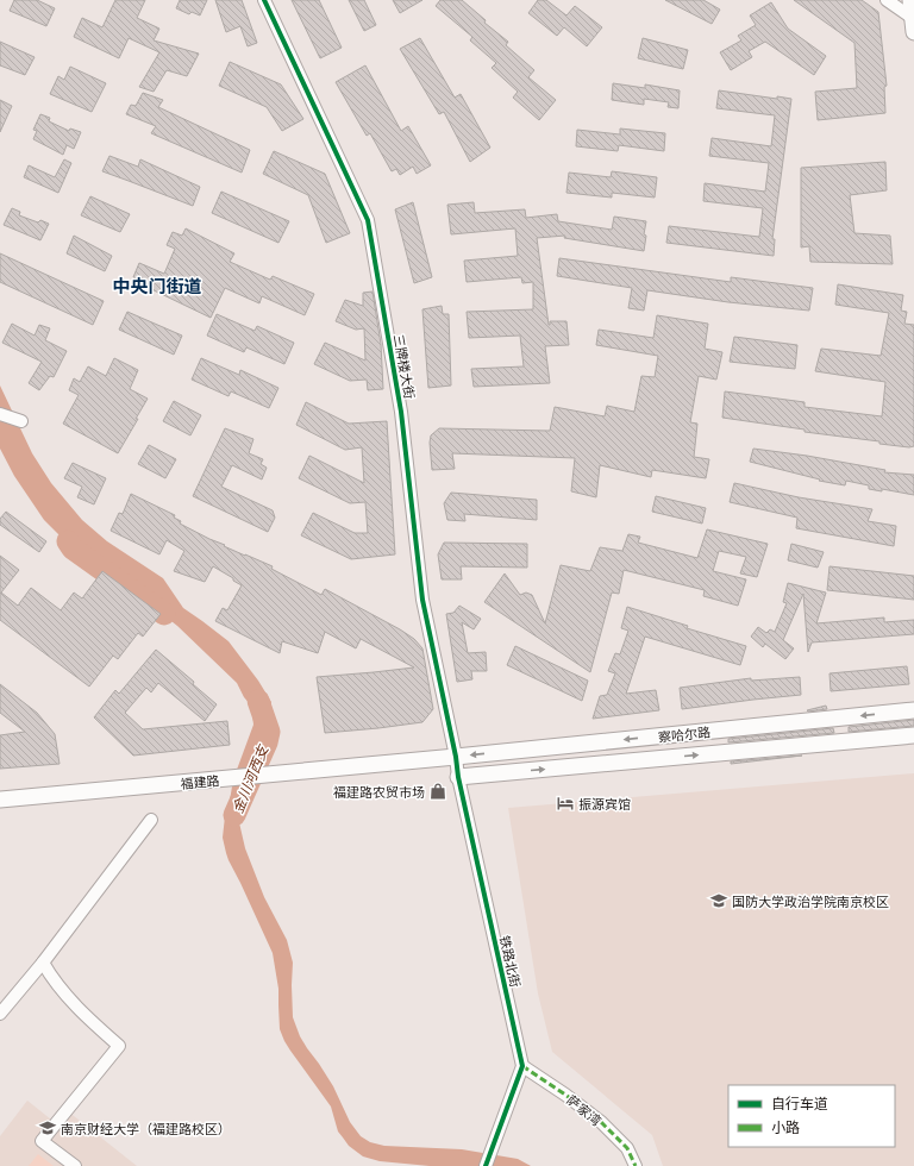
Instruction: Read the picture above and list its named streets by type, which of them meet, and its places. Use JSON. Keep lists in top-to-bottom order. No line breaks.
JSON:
{"streets":{"main road":["察哈尔路","福建路"],"street":["三牌楼大街","铁路北街","萨家湾"]},"crossings":[["三牌楼大街","察哈尔路"],["三牌楼大街","福建路"],["三牌楼大街","铁路北街"],["察哈尔路","福建路"],["察哈尔路","铁路北街"],["福建路","铁路北街"],["铁路北街","萨家湾"]],"districts":["中央门街道"],"water":["金川河西支"],"places":{"shop":["福建路农贸市场"],"hotel":["振源宾馆"],"school or university":["国防大学政治学院南京校区","南京财经大学（福建路校区）"]},"legend":["自行车道","小路"]}
